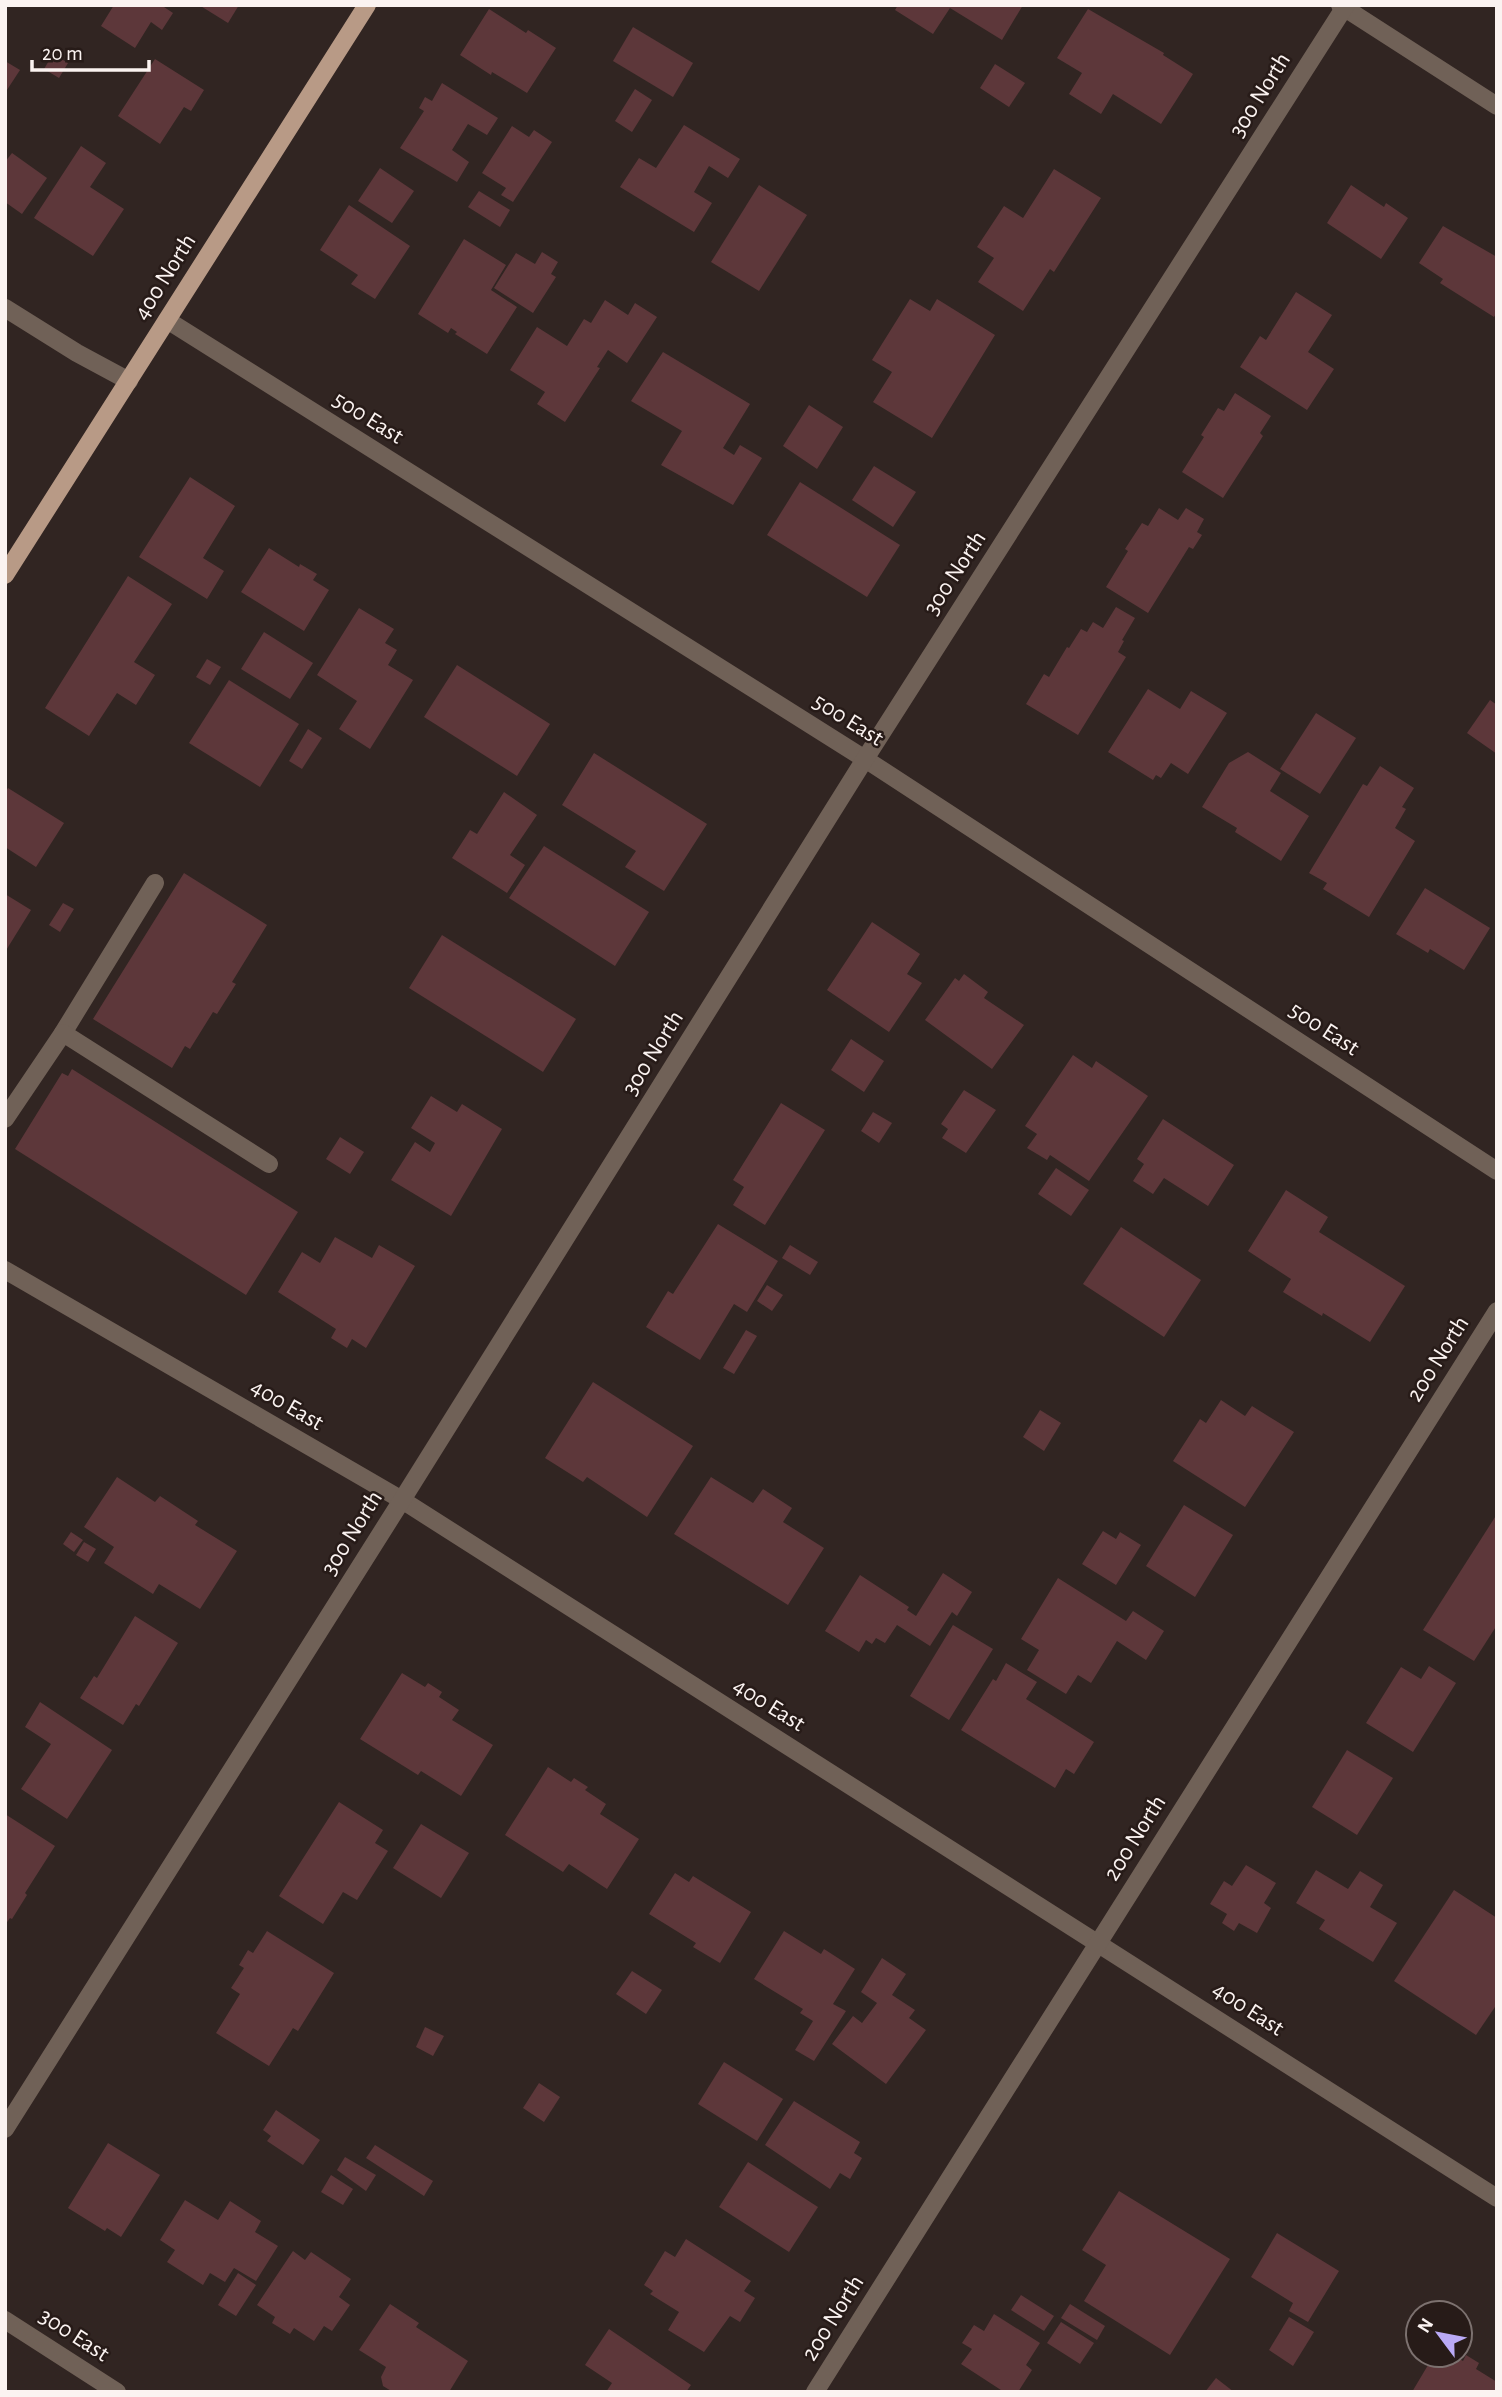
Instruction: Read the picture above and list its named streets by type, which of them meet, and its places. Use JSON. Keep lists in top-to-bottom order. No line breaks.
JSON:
{"streets":{"main road":["400 North"],"street":["300 North","500 East","200 North","400 East","300 East"]},"crossings":[["300 North","500 East"],["300 North","400 East"],["400 North","500 East"],["200 North","400 East"]],"scale_bar":"20 m","north":"top left"}
